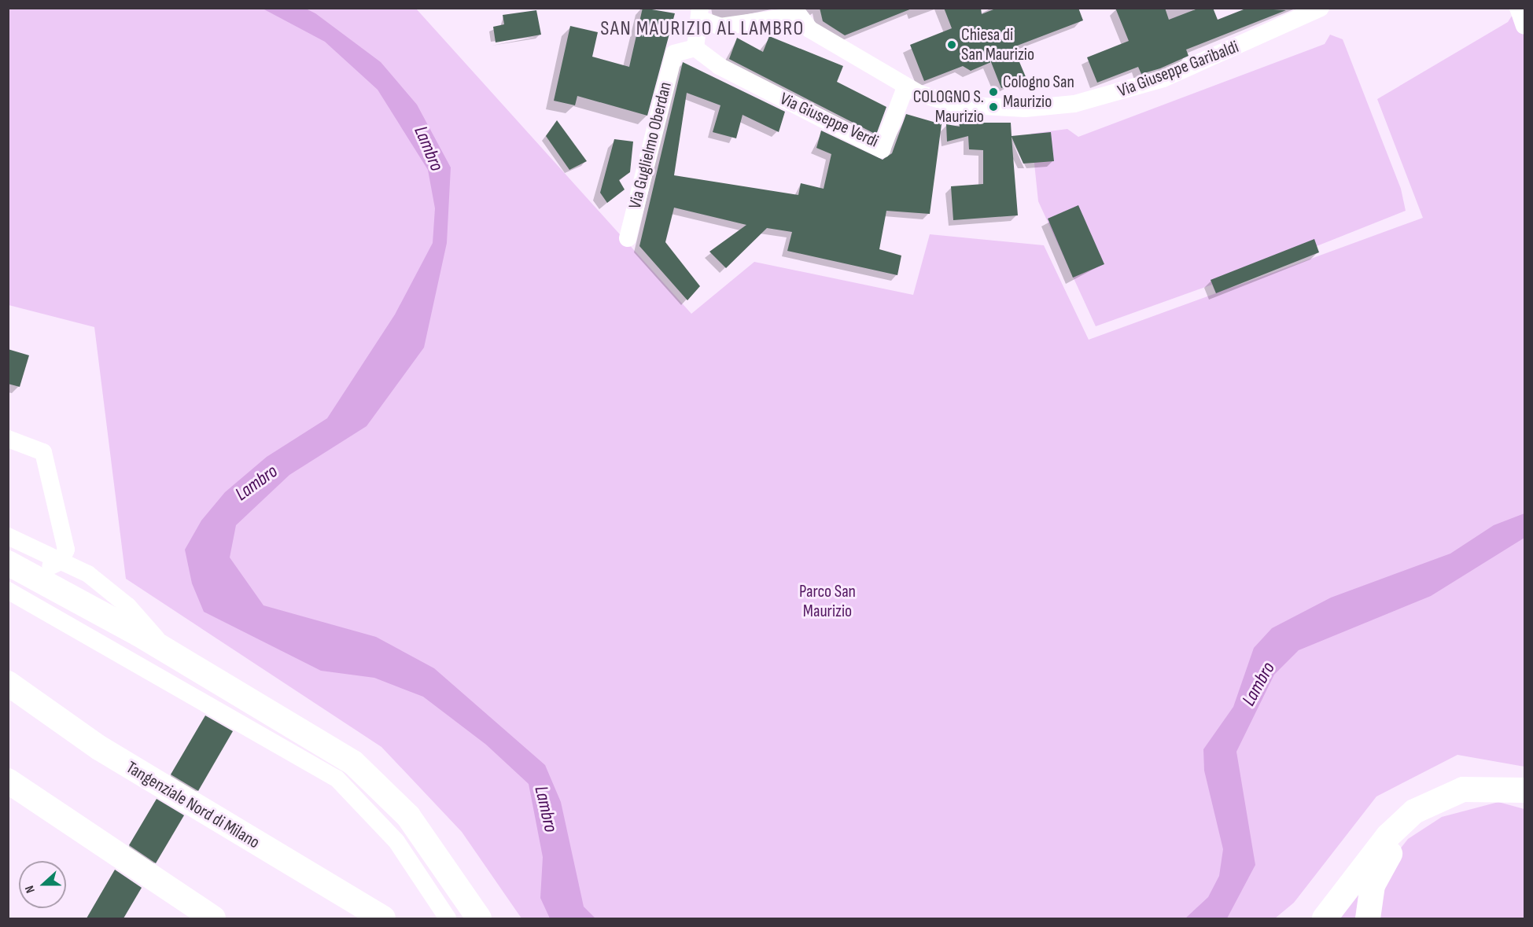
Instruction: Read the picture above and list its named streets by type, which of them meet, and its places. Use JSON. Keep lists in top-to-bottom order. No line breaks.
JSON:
{"streets":{"highway":["Tangenziale Nord di Milano"],"street":["Via Giuseppe Garibaldi","Via Giuseppe Verdi","Via Guglielmo Oberdan"]},"crossings":[["Via Giuseppe Garibaldi","Via Giuseppe Verdi"],["Via Giuseppe Verdi","Via Guglielmo Oberdan"]],"districts":["SAN MAURIZIO AL LAMBRO"],"water":["Lambro"],"parks":["Parco San Maurizio"],"places":["Chiesa di San Maurizio","Cologno San Maurizio","COLOGNO S. Maurizio"],"north":"left"}
